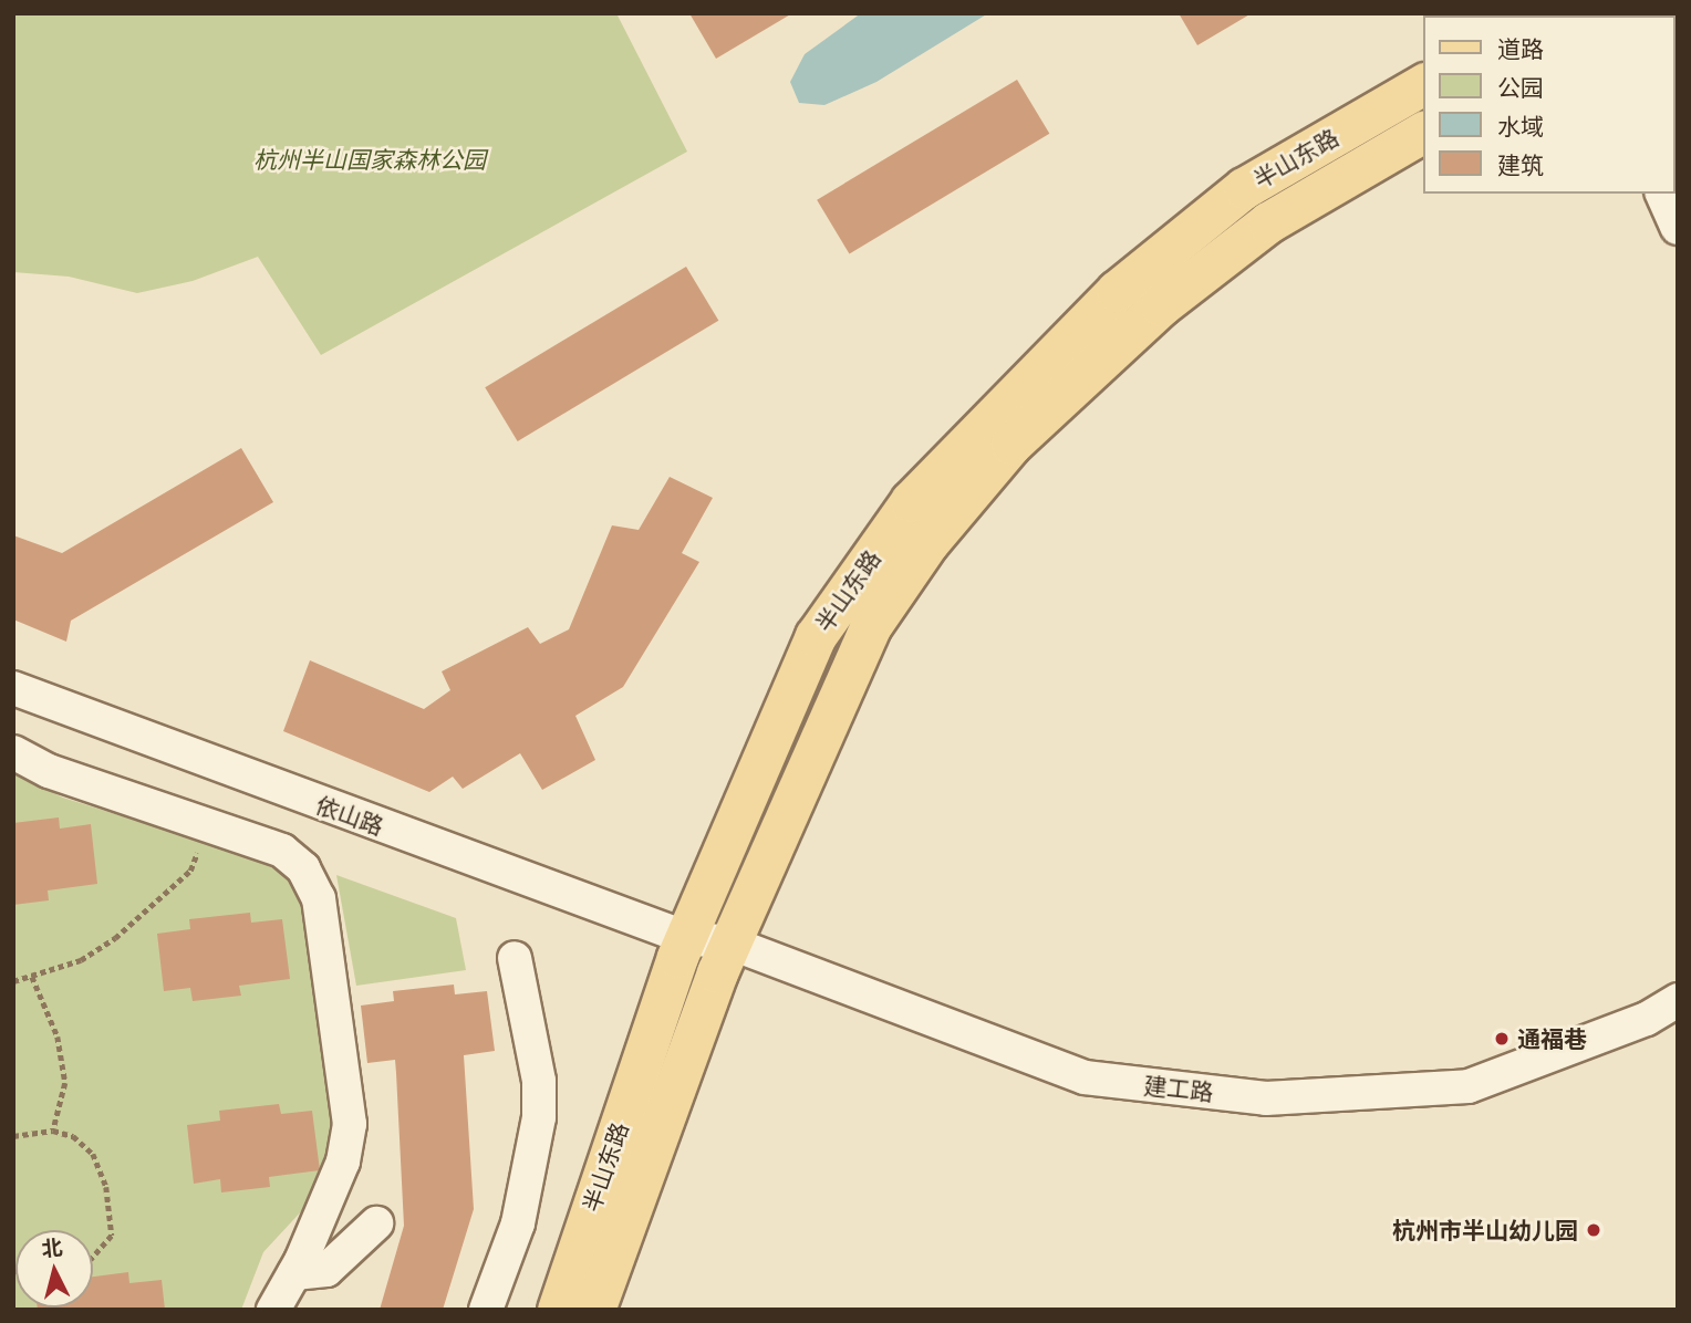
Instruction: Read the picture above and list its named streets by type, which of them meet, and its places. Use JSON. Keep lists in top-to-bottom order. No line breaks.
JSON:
{"streets":{"main road":["半山东路"],"street":["依山路","建工路"]},"crossings":[["半山东路","依山路"],["半山东路","建工路"],["依山路","建工路"]],"parks":["杭州半山国家森林公园"],"places":["通福巷","杭州市半山幼儿园"],"legend":["道路","公园","水域","建筑"],"north":"top"}
